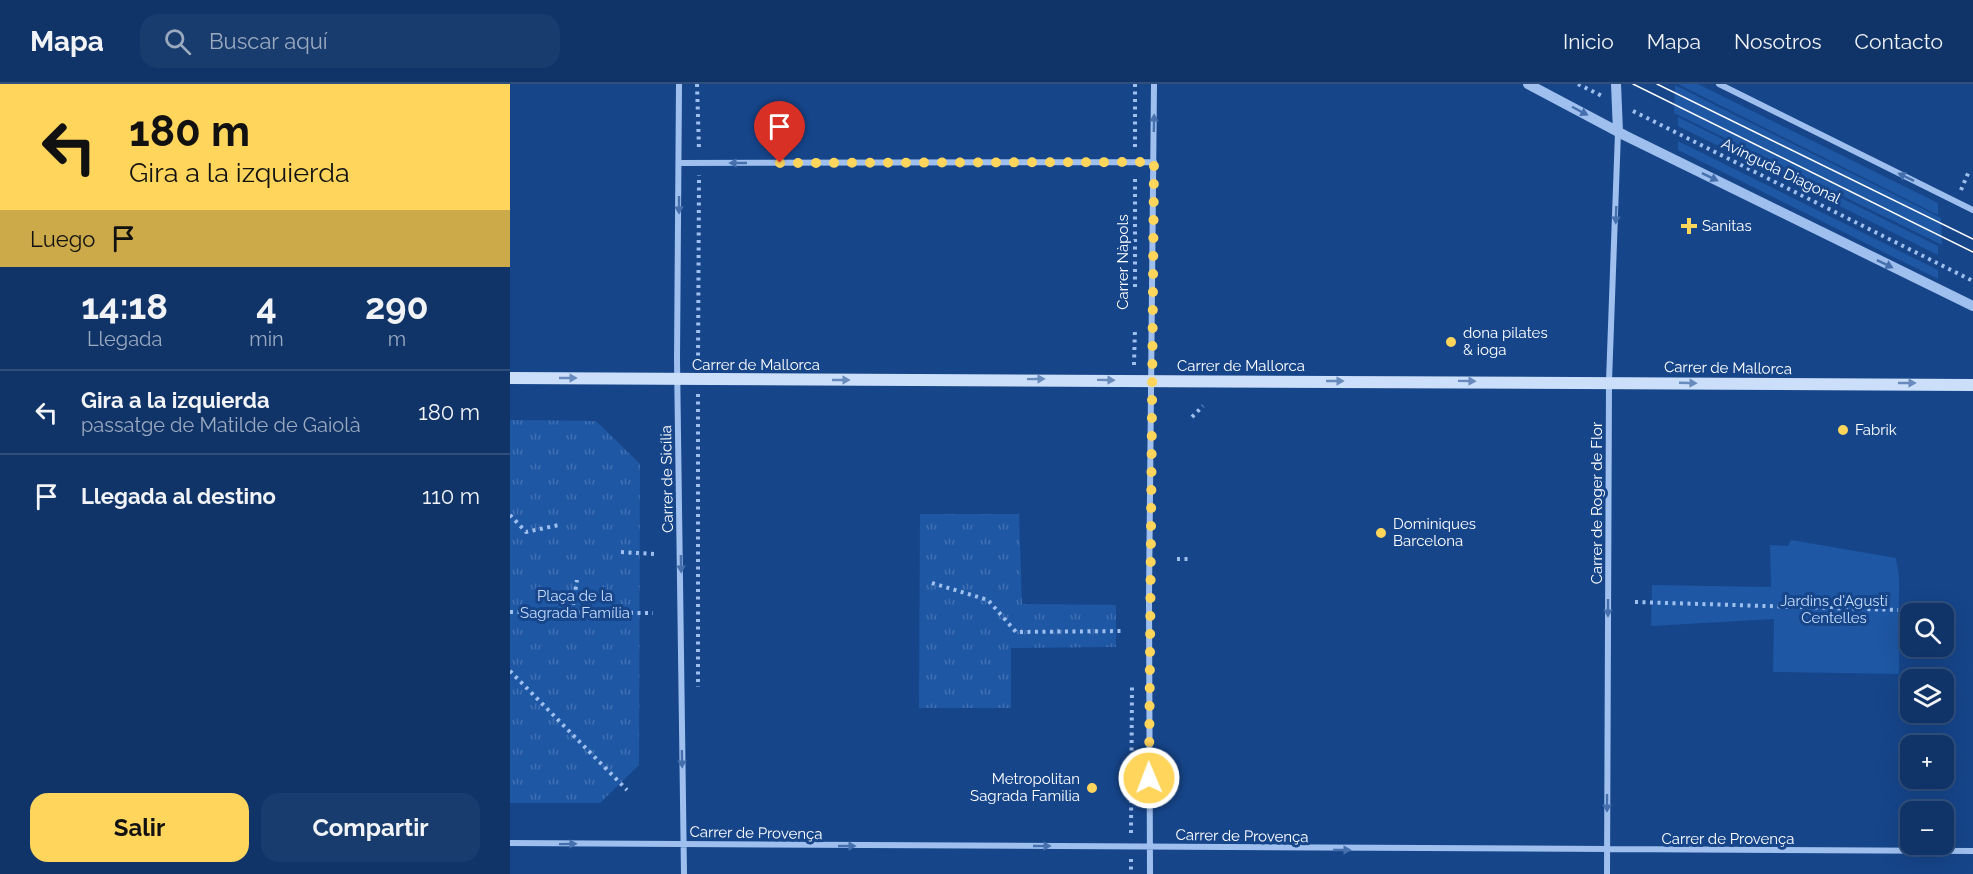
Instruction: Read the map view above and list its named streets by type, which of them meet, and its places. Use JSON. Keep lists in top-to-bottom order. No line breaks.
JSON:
{"streets":{"main road":["Carrer de Mallorca"],"street":["Carrer de Sicília","Carrer de Roger de Flor","Carrer de Provença"],"path":["Avinguda Diagonal","Carrer Nàpols"]},"crossings":[["Carrer de Mallorca","Carrer de Sicília"],["Carrer de Mallorca","Carrer de Roger de Flor"],["Carrer de Sicília","Carrer de Provença"],["Carrer de Roger de Flor","Carrer de Provença"]],"one_way":["Carrer de Mallorca","Carrer de Sicília","Carrer de Roger de Flor","Carrer de Provença"],"parks":["Plaça de la Sagrada Família","Jardins d'Agustí Centelles"],"places":{"health":["Sanitas"],"other":["dona pilates & ioga","Fabrik","Dominiques Barcelona","Metropolitan Sagrada Familia"]},"page":{"header":"Mapa","search":"Buscar aquí","nav":["Inicio","Mapa","Nosotros","Contacto"],"turn":["180 m","Gira a la izquierda"],"then":"Luego","eta":["14:18","Llegada","4","min","290","m"],"list":[{"name":"Gira a la izquierda","note":"passatge de Matilde de Gaiolà","value":"180 m"},{"name":"Llegada al destino","value":"110 m"}],"map_buttons":["+","−"],"buttons":["Salir","Compartir"]}}
